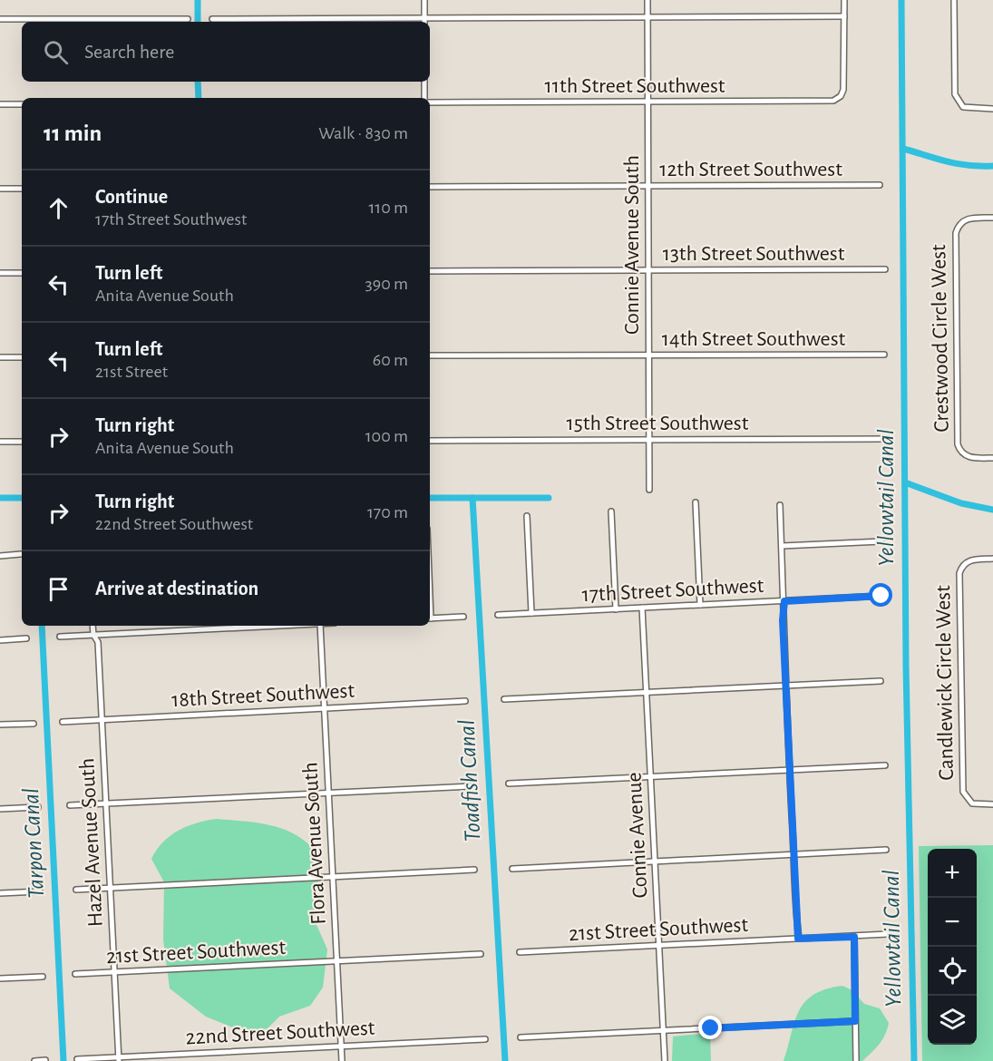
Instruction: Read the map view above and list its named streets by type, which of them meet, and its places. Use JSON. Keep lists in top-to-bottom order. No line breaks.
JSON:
{"streets":{"street":["11th Street Southwest","12th Street Southwest","Connie Avenue South","13th Street Southwest","Crestwood Circle West","14th Street Southwest","15th Street Southwest","17th Street Southwest","Candlewick Circle West","18th Street Southwest","Connie Avenue","Hazel Avenue South","Flora Avenue South","21st Street Southwest","22nd Street Southwest"]},"crossings":[["11th Street Southwest","Connie Avenue South"],["12th Street Southwest","Connie Avenue South"],["Connie Avenue South","13th Street Southwest"],["Connie Avenue South","14th Street Southwest"],["Connie Avenue South","15th Street Southwest"],["17th Street Southwest","Connie Avenue"],["18th Street Southwest","Hazel Avenue South"],["18th Street Southwest","Flora Avenue South"],["Connie Avenue","21st Street Southwest"],["Hazel Avenue South","21st Street Southwest"],["Hazel Avenue South","22nd Street Southwest"],["Flora Avenue South","21st Street Southwest"],["Flora Avenue South","22nd Street Southwest"]],"water":["Yellowtail Canal","Toadfish Canal","Tarpon Canal"],"page":{"search":"Search here","heading":["11 min","Walk · 830 m"],"list":[["Continue","17th Street Southwest","110 m"],["Turn left","Anita Avenue South","390 m"],["Turn left","21st Street","60 m"],["Turn right","Anita Avenue South","100 m"],["Turn right","22nd Street Southwest","170 m"],"Arrive at destination"],"map_buttons":["+","−"]}}
